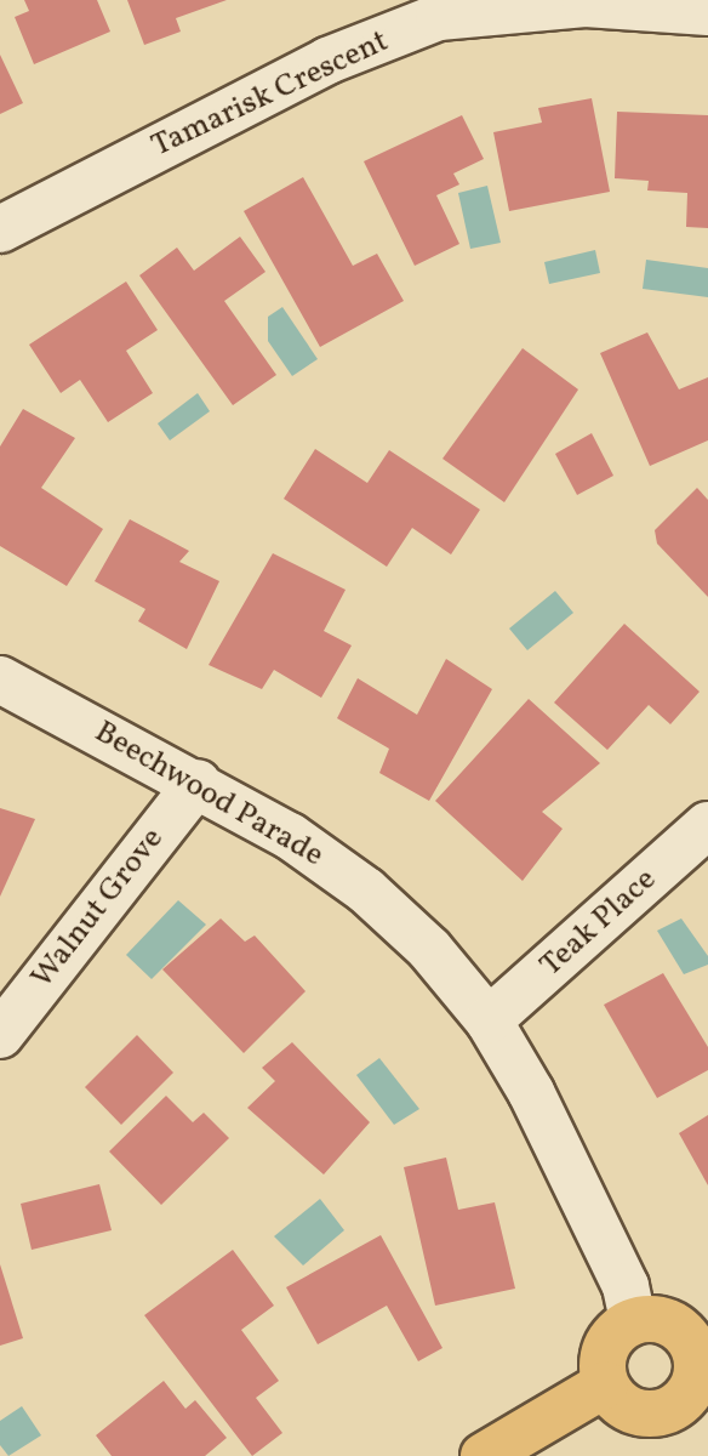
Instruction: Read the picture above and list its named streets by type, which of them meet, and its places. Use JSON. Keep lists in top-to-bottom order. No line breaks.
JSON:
{"streets":{"street":["Tamarisk Crescent","Beechwood Parade","Walnut Grove","Teak Place"]},"crossings":[["Beechwood Parade","Walnut Grove"],["Beechwood Parade","Teak Place"]]}
